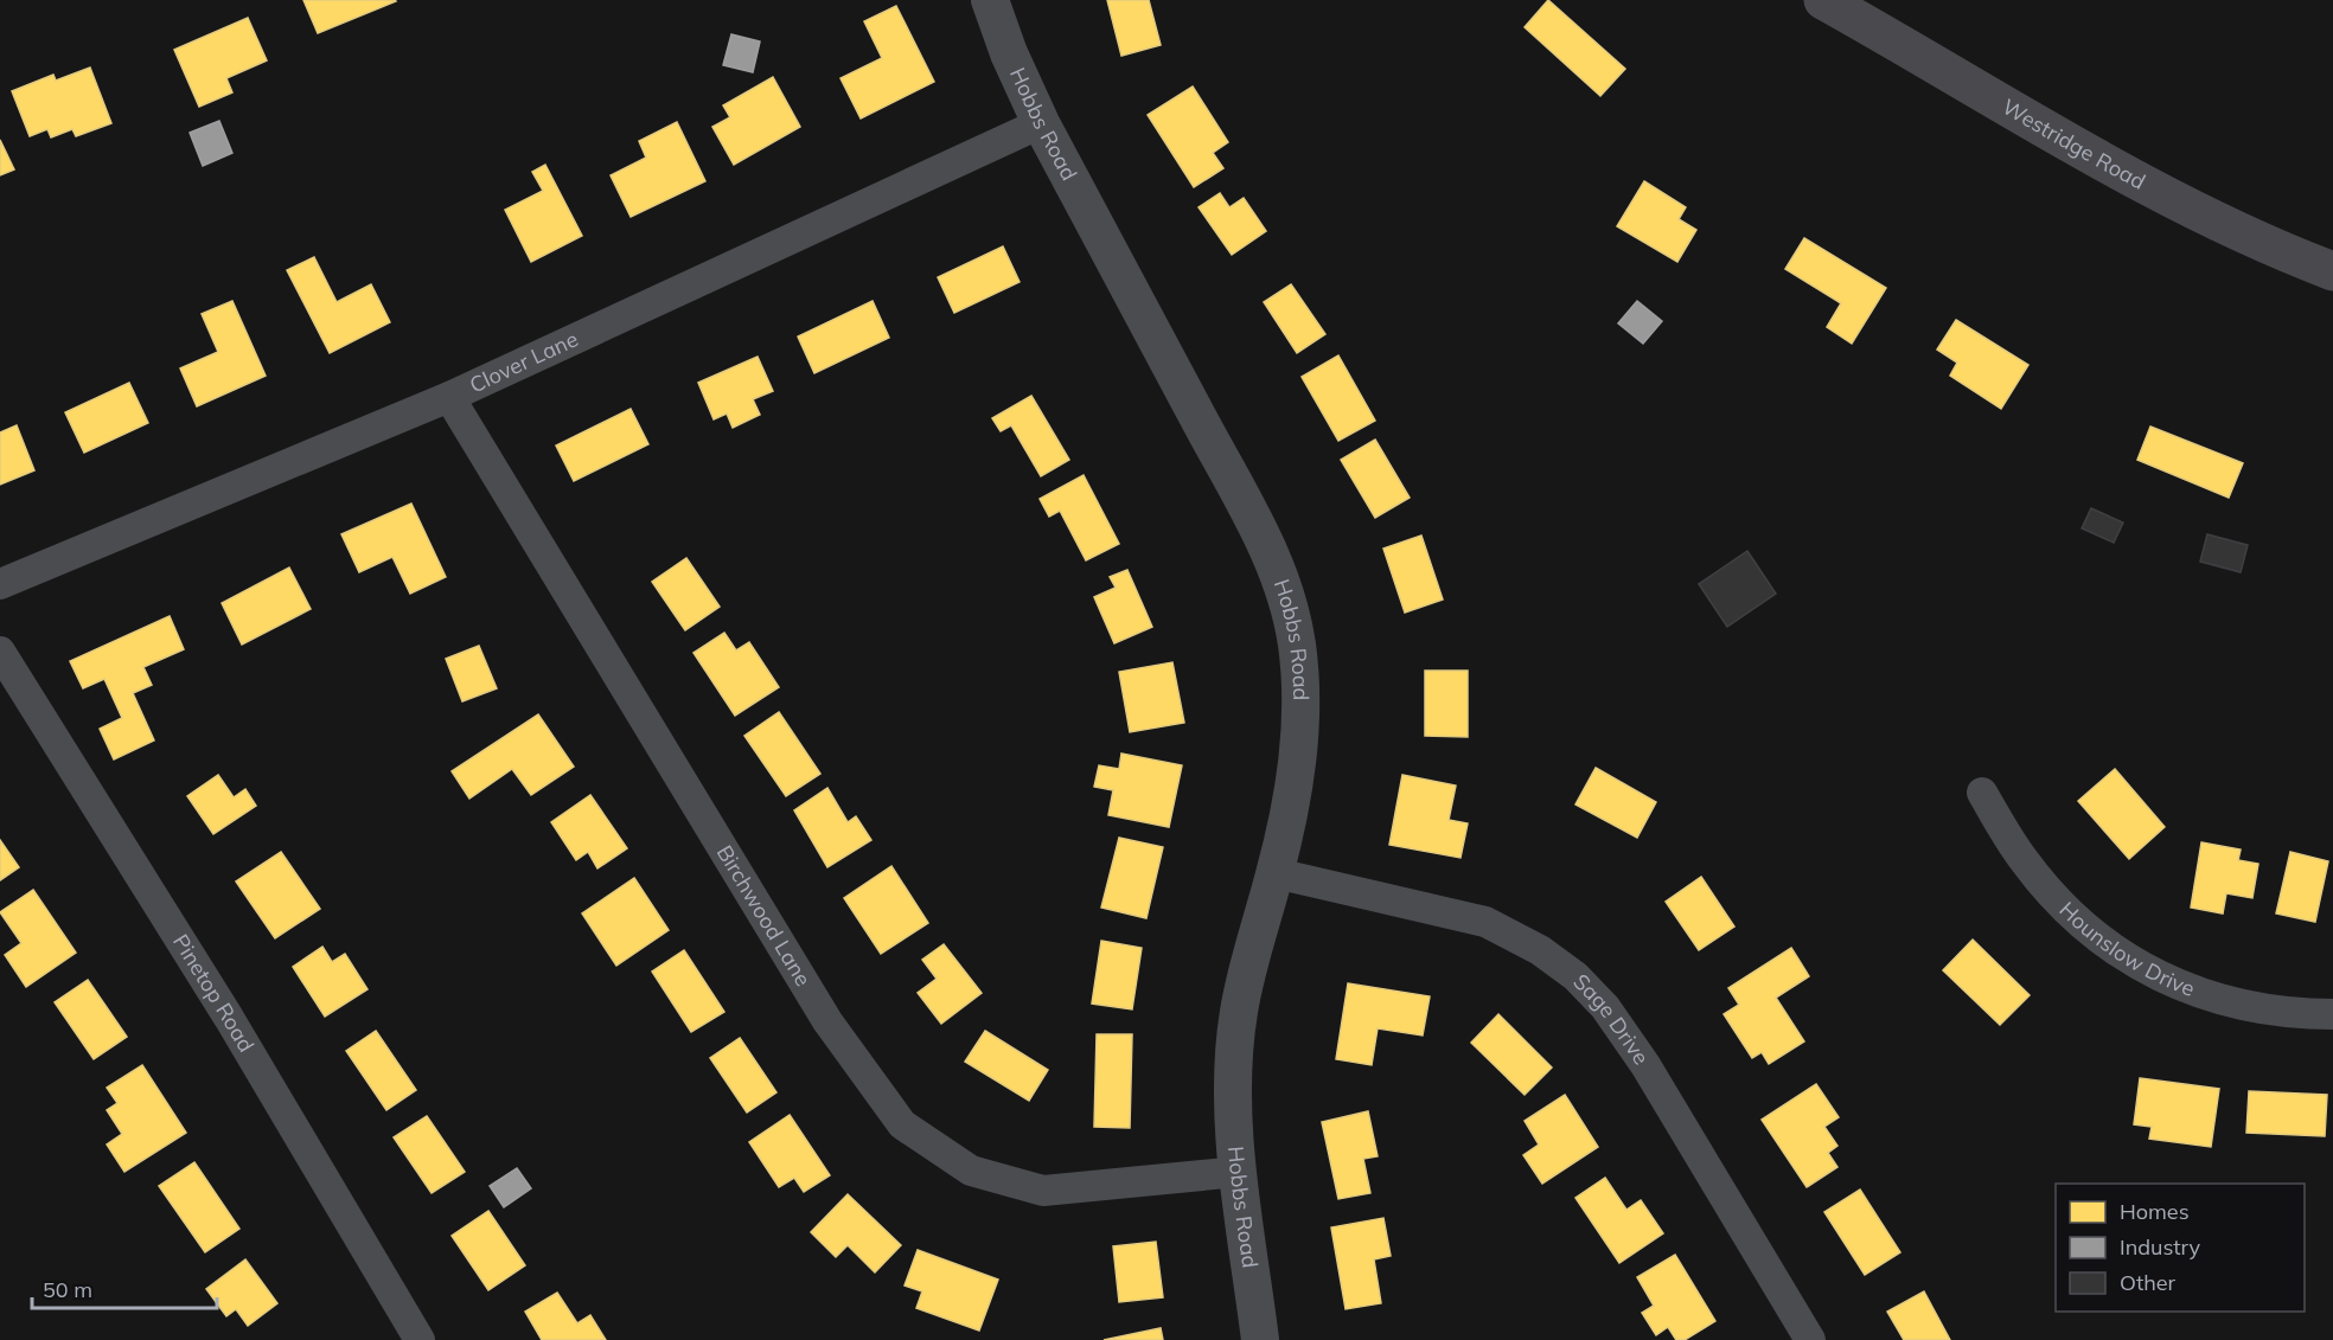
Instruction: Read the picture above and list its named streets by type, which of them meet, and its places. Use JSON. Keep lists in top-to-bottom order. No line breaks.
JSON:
{"streets":{"main road":["Westridge Road"],"street":["Hobbs Road","Clover Lane","Birchwood Lane","Hounslow Drive","Pinetop Road","Sage Drive"]},"crossings":[["Hobbs Road","Clover Lane"],["Hobbs Road","Birchwood Lane"],["Hobbs Road","Sage Drive"],["Clover Lane","Birchwood Lane"]],"legend":["Homes","Industry","Other"],"scale_bar":"50 m"}
